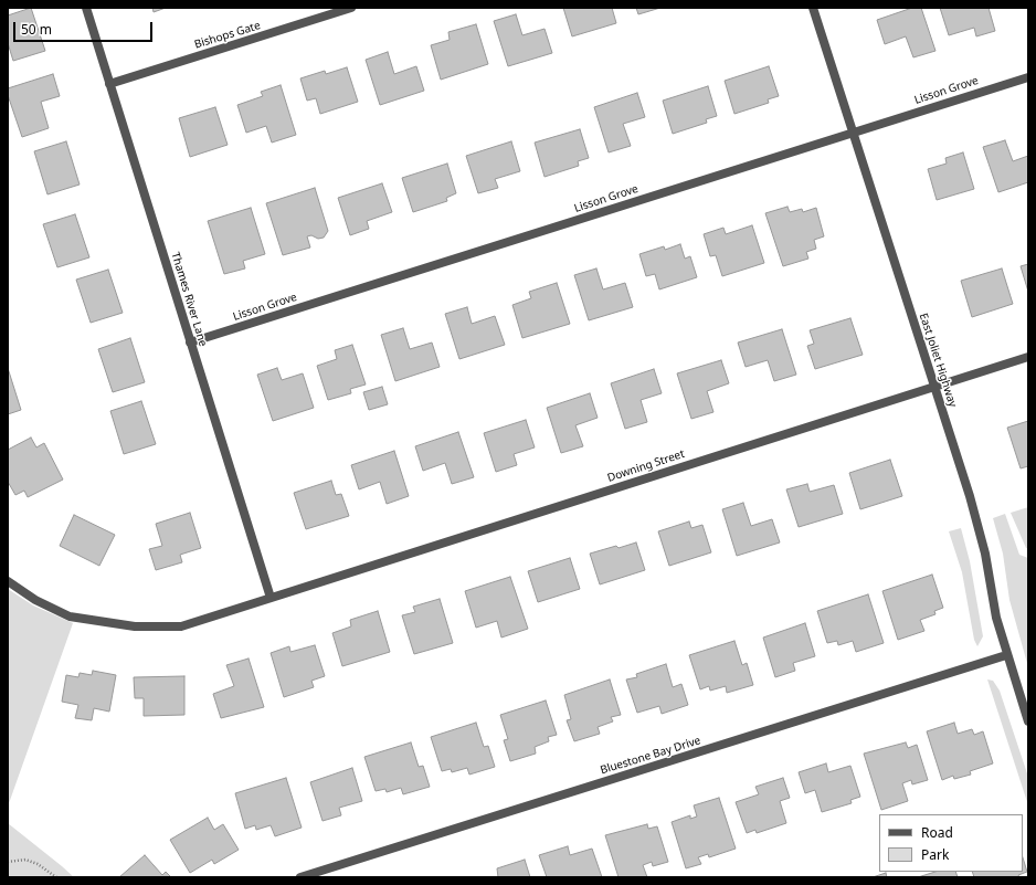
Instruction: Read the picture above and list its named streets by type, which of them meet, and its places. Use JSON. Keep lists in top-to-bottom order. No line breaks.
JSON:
{"streets":{"street":["Bishops Gate","Lisson Grove","Thames River Lane","East Joliet Highway","Downing Street","Bluestone Bay Drive"]},"crossings":[["Bishops Gate","Thames River Lane"],["Lisson Grove","Thames River Lane"],["Lisson Grove","East Joliet Highway"],["Thames River Lane","Downing Street"],["East Joliet Highway","Downing Street"],["East Joliet Highway","Bluestone Bay Drive"]],"legend":["Road","Park"],"scale_bar":"50 m"}
